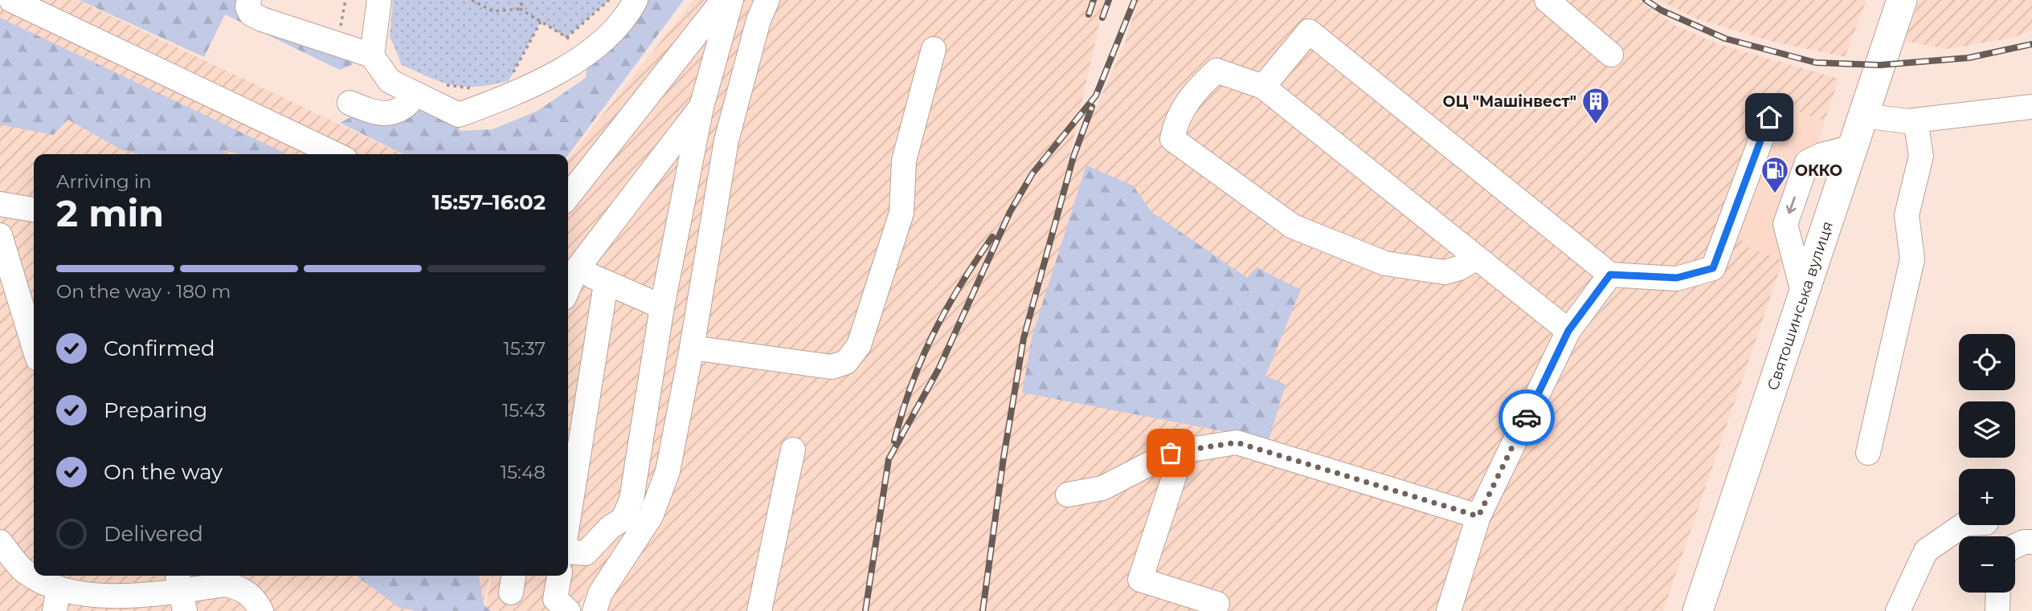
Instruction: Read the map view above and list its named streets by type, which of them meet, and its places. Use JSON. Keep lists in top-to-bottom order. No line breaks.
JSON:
{"streets":{"main road":["Святошинська вулиця"]},"places":{"building":["ОЦ \"Машінвест\""],"fuel station":["ОККО"]},"page":{"heading":["2 min","Arriving in","15:57–16:02"],"bar":"On the way · 180 m","list":[["Confirmed","15:37"],["Preparing","15:43"],["On the way","15:48"],"Delivered"],"map_buttons":["+","−"]}}
